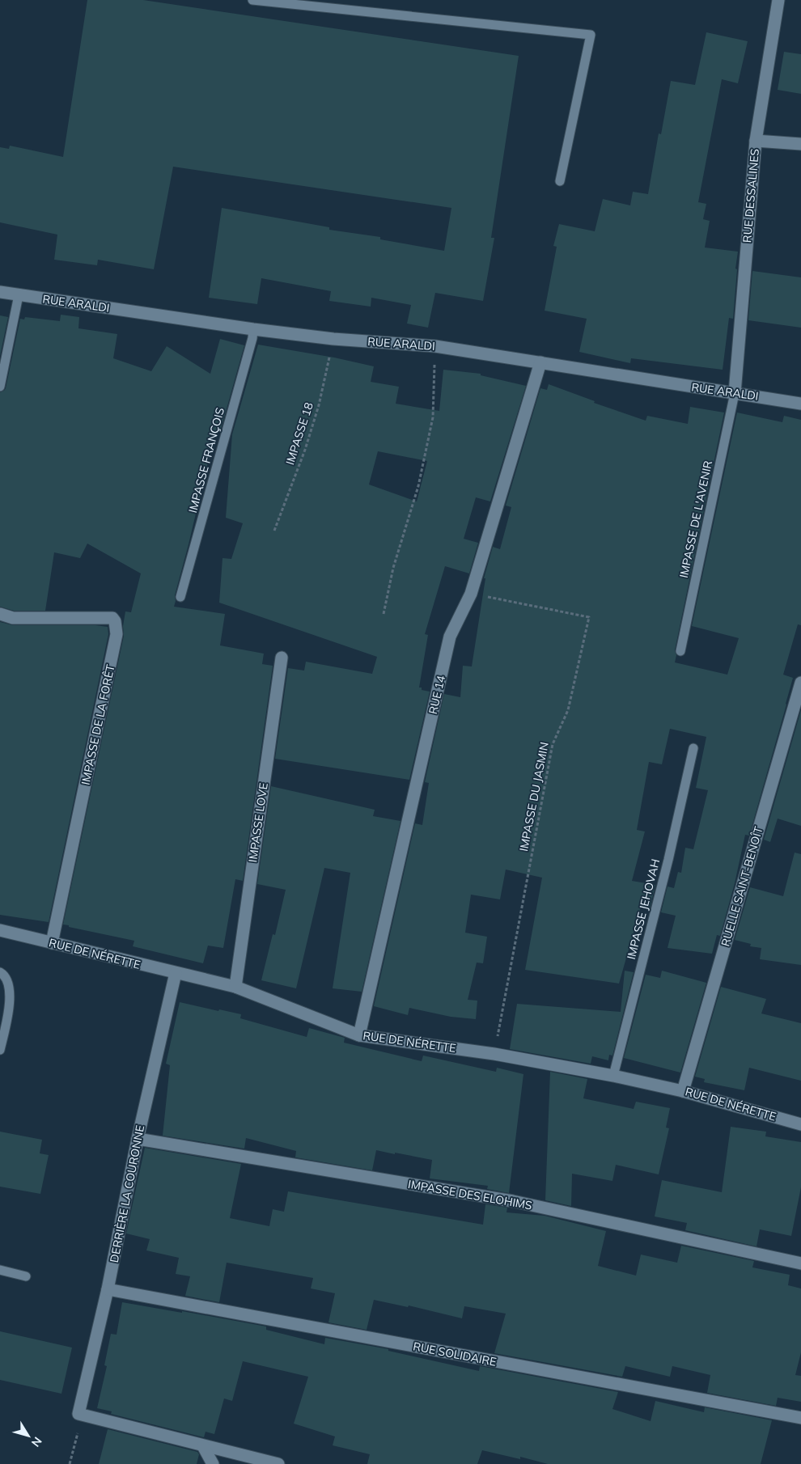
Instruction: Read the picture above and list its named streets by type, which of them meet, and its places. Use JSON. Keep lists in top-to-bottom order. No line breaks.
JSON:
{"streets":{"street":["RUE DESSALINES","RUE ARALDI","RUE 14","IMPASSE DE LA FORÊT","IMPASSE LOVE","RUELLE SAINT-BENOÎT","RUE DE NÉRETTE","DERRIÈRE LA COURONNE","IMPASSE DES ELOHIMS","RUE SOLIDAIRE"],"lane":["IMPASSE FRANÇOIS","IMPASSE DE L'AVENIR","IMPASSE JEHOVAH"],"path":["IMPASSE 18","IMPASSE DU JASMIN"]},"crossings":[["RUE DESSALINES","RUE ARALDI"],["RUE DESSALINES","IMPASSE DE L'AVENIR"],["RUE ARALDI","IMPASSE 18"],["RUE ARALDI","IMPASSE FRANÇOIS"],["RUE ARALDI","IMPASSE DE L'AVENIR"],["RUE ARALDI","RUE 14"],["RUE 14","IMPASSE DU JASMIN"],["RUE 14","RUE DE NÉRETTE"],["IMPASSE DE LA FORÊT","RUE DE NÉRETTE"],["IMPASSE DU JASMIN","RUE DE NÉRETTE"],["IMPASSE LOVE","RUE DE NÉRETTE"],["RUELLE SAINT-BENOÎT","RUE DE NÉRETTE"],["IMPASSE JEHOVAH","RUE DE NÉRETTE"],["RUE DE NÉRETTE","DERRIÈRE LA COURONNE"],["DERRIÈRE LA COURONNE","IMPASSE DES ELOHIMS"],["DERRIÈRE LA COURONNE","RUE SOLIDAIRE"]],"north":"bottom right"}
